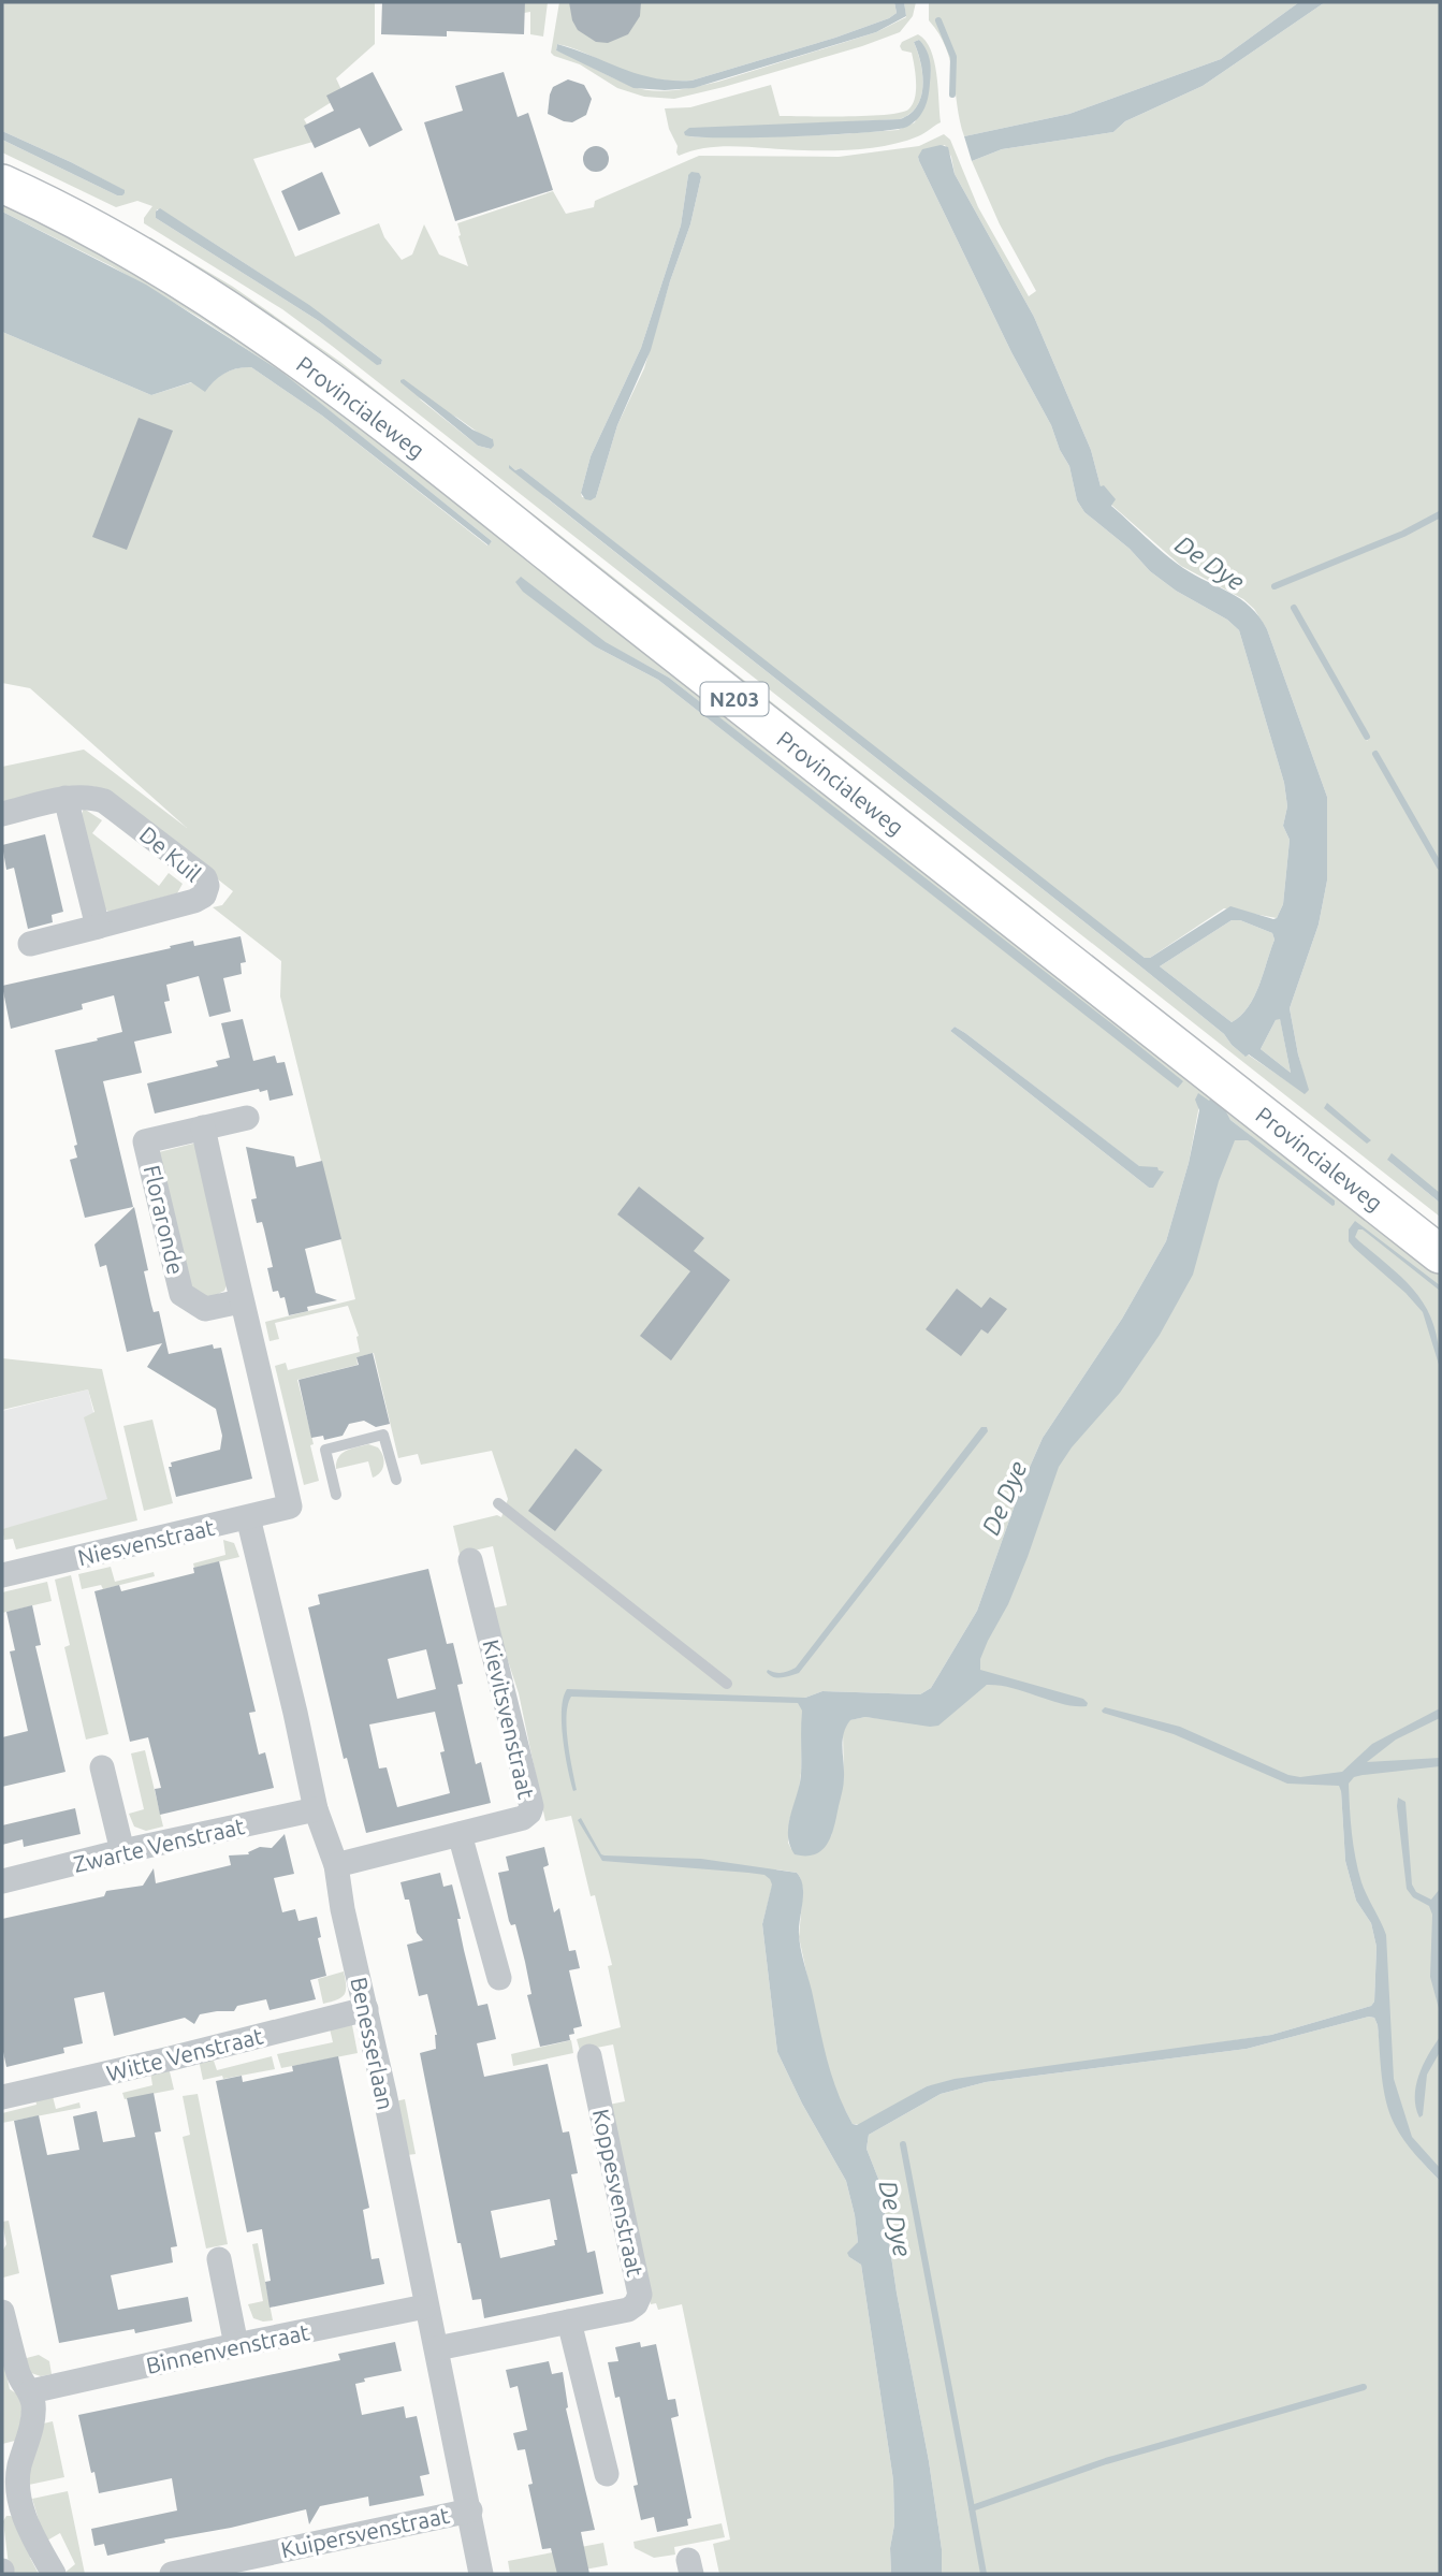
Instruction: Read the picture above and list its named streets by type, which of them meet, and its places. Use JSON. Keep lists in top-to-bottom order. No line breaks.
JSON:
{"streets":{"main road":["Provincialeweg","N203"],"street":["De Kuil","Floraronde","Niesvenstraat","Kievitsvenstraat","Zwarte Venstraat","Benesserlaan","Witte Venstraat","Koppesvenstraat","Binnenvenstraat","Kuipersvenstraat"]},"crossings":[["Floraronde","Niesvenstraat"],["Niesvenstraat","Benesserlaan"],["Kievitsvenstraat","Benesserlaan"],["Zwarte Venstraat","Benesserlaan"],["Benesserlaan","Witte Venstraat"],["Benesserlaan","Koppesvenstraat"],["Benesserlaan","Binnenvenstraat"],["Benesserlaan","Kuipersvenstraat"]],"water":["De Dye"]}
